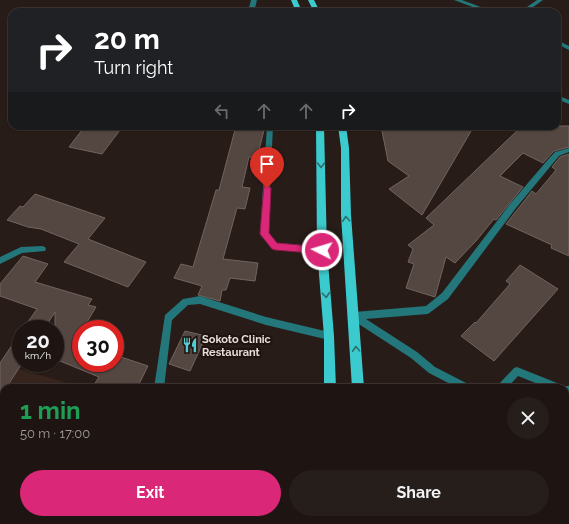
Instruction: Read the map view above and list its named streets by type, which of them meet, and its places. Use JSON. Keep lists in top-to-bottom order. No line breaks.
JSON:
{"places":{"restaurant":["Sokoto Clinic Restaurant"]},"page":{"turn":["20 m","Turn right"],"speed":"20 km/h","limit":"30","heading":["1 min","50 m · 17:00"],"buttons":["Exit","Share"]}}
